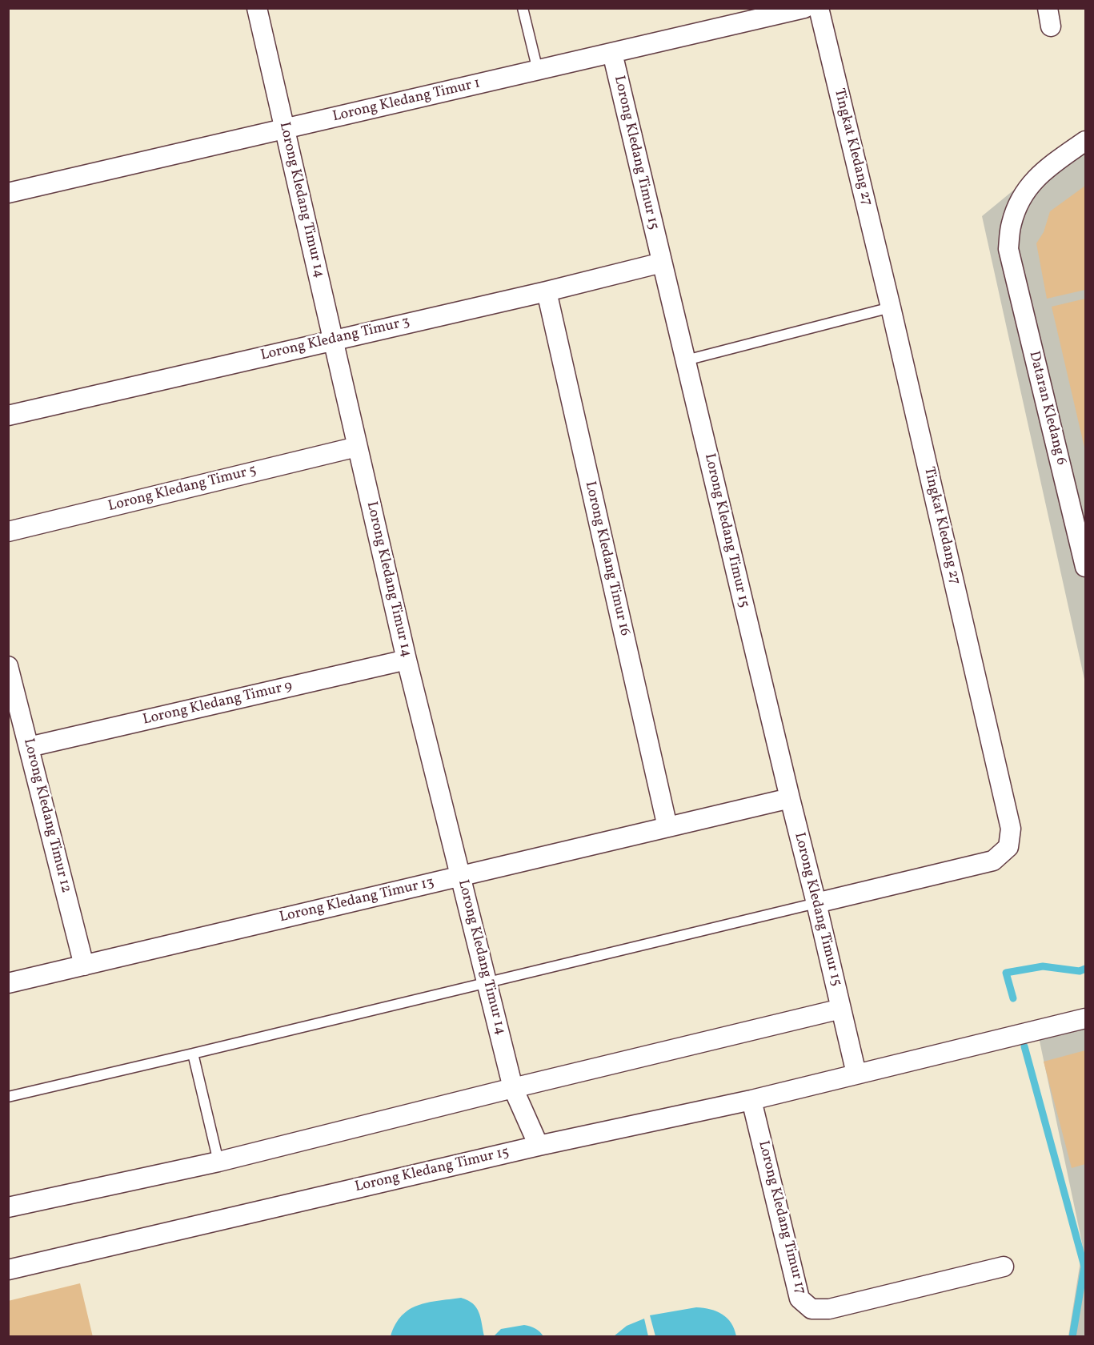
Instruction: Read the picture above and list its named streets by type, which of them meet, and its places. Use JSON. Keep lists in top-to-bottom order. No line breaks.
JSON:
{"streets":{"street":["Lorong Kledang Timur 1","Tingkat Kledang 27","Lorong Kledang Timur 15","Lorong Kledang Timur 14","Lorong Kledang Timur 3","Dataran Kledang 6","Lorong Kledang Timur 5","Lorong Kledang Timur 16","Lorong Kledang Timur 9","Lorong Kledang Timur 12","Lorong Kledang Timur 13","Lorong Kledang Timur 17"]},"crossings":[["Lorong Kledang Timur 1","Lorong Kledang Timur 15"],["Lorong Kledang Timur 1","Lorong Kledang Timur 14"],["Tingkat Kledang 27","Lorong Kledang Timur 15"],["Lorong Kledang Timur 15","Lorong Kledang Timur 14"],["Lorong Kledang Timur 15","Lorong Kledang Timur 3"],["Lorong Kledang Timur 15","Lorong Kledang Timur 13"],["Lorong Kledang Timur 15","Lorong Kledang Timur 17"],["Lorong Kledang Timur 14","Lorong Kledang Timur 3"],["Lorong Kledang Timur 14","Lorong Kledang Timur 5"],["Lorong Kledang Timur 14","Lorong Kledang Timur 9"],["Lorong Kledang Timur 14","Lorong Kledang Timur 13"],["Lorong Kledang Timur 3","Lorong Kledang Timur 16"],["Lorong Kledang Timur 16","Lorong Kledang Timur 13"],["Lorong Kledang Timur 9","Lorong Kledang Timur 12"],["Lorong Kledang Timur 12","Lorong Kledang Timur 13"]]}
